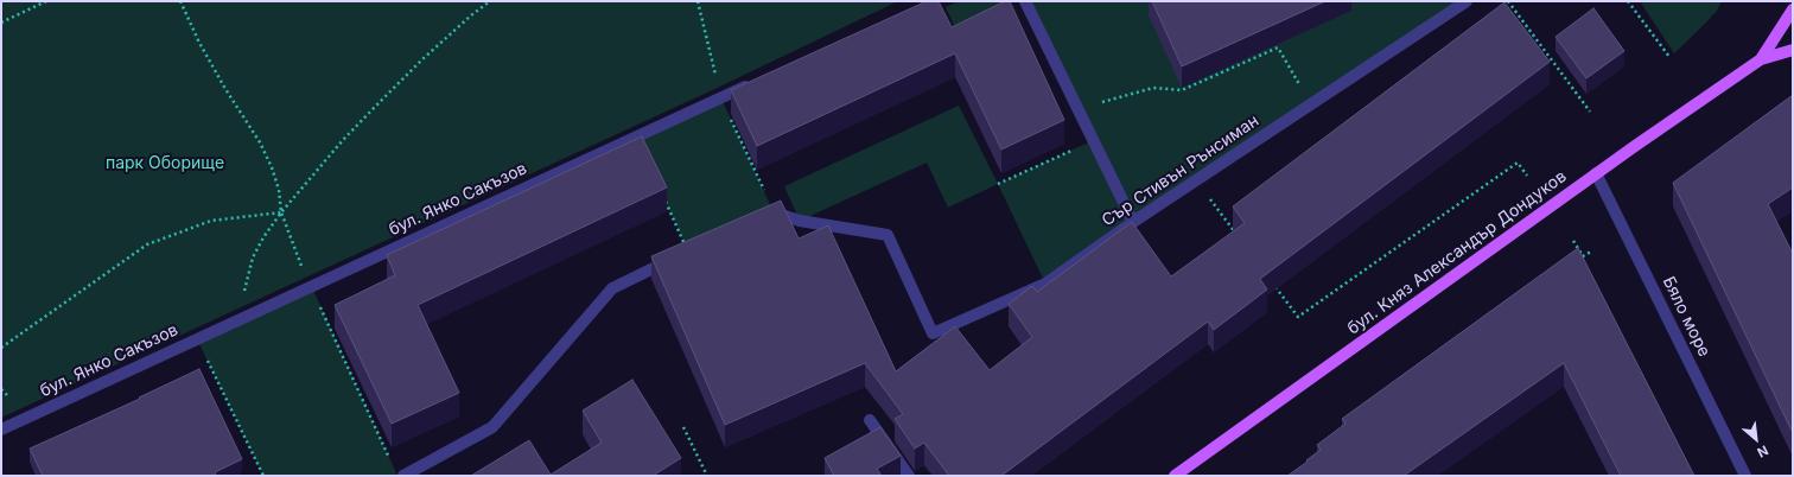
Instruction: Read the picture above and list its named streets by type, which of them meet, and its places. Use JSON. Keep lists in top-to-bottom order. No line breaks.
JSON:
{"streets":{"main road":["бул. Княз Александър Дондуков"],"street":["Сър Стивън Рънсиман","бул. Янко Сакъзов","Бяло море"]},"crossings":[["бул. Княз Александър Дондуков","Бяло море"]],"parks":["парк Оборище"],"north":"bottom right"}
